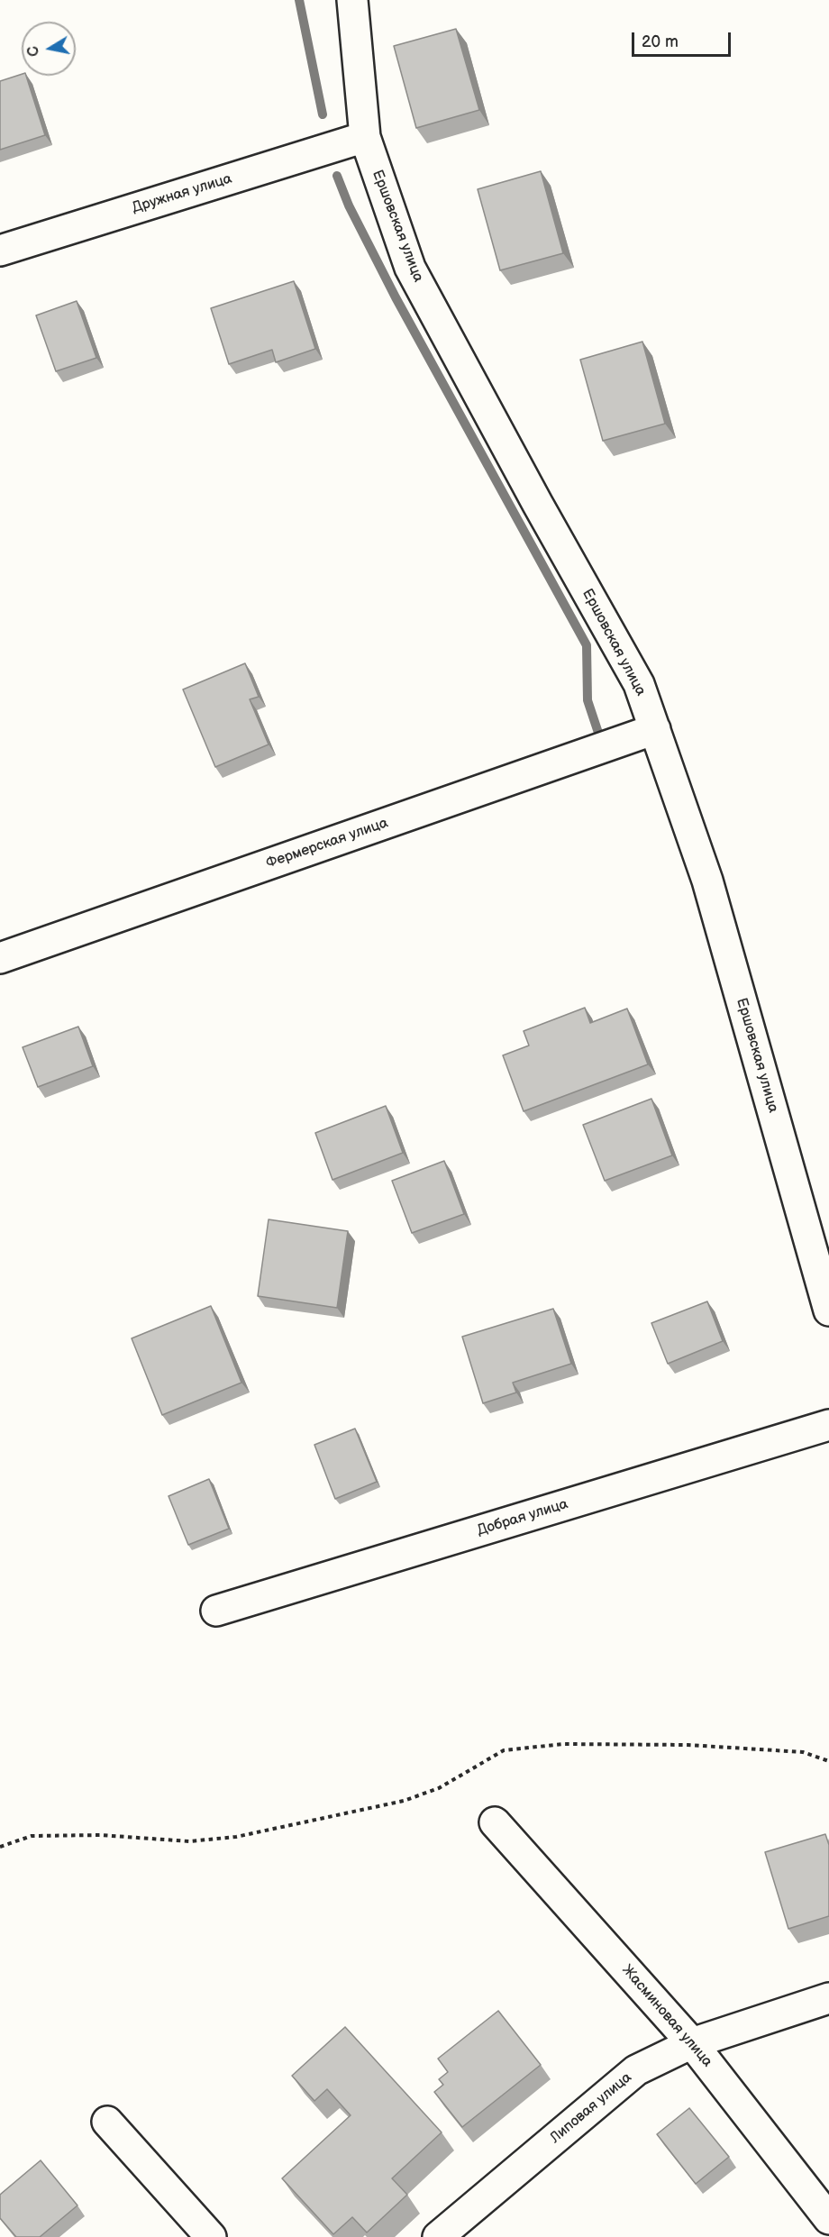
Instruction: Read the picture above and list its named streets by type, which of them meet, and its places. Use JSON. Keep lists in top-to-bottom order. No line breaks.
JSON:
{"streets":{"street":["Дружная улица","Ершовская улица","Фермерская улица","Добрая улица","Жасминовая улица","Липовая улица"]},"crossings":[["Дружная улица","Ершовская улица"],["Ершовская улица","Фермерская улица"],["Жасминовая улица","Липовая улица"]],"scale_bar":"20 m","north":"left"}
